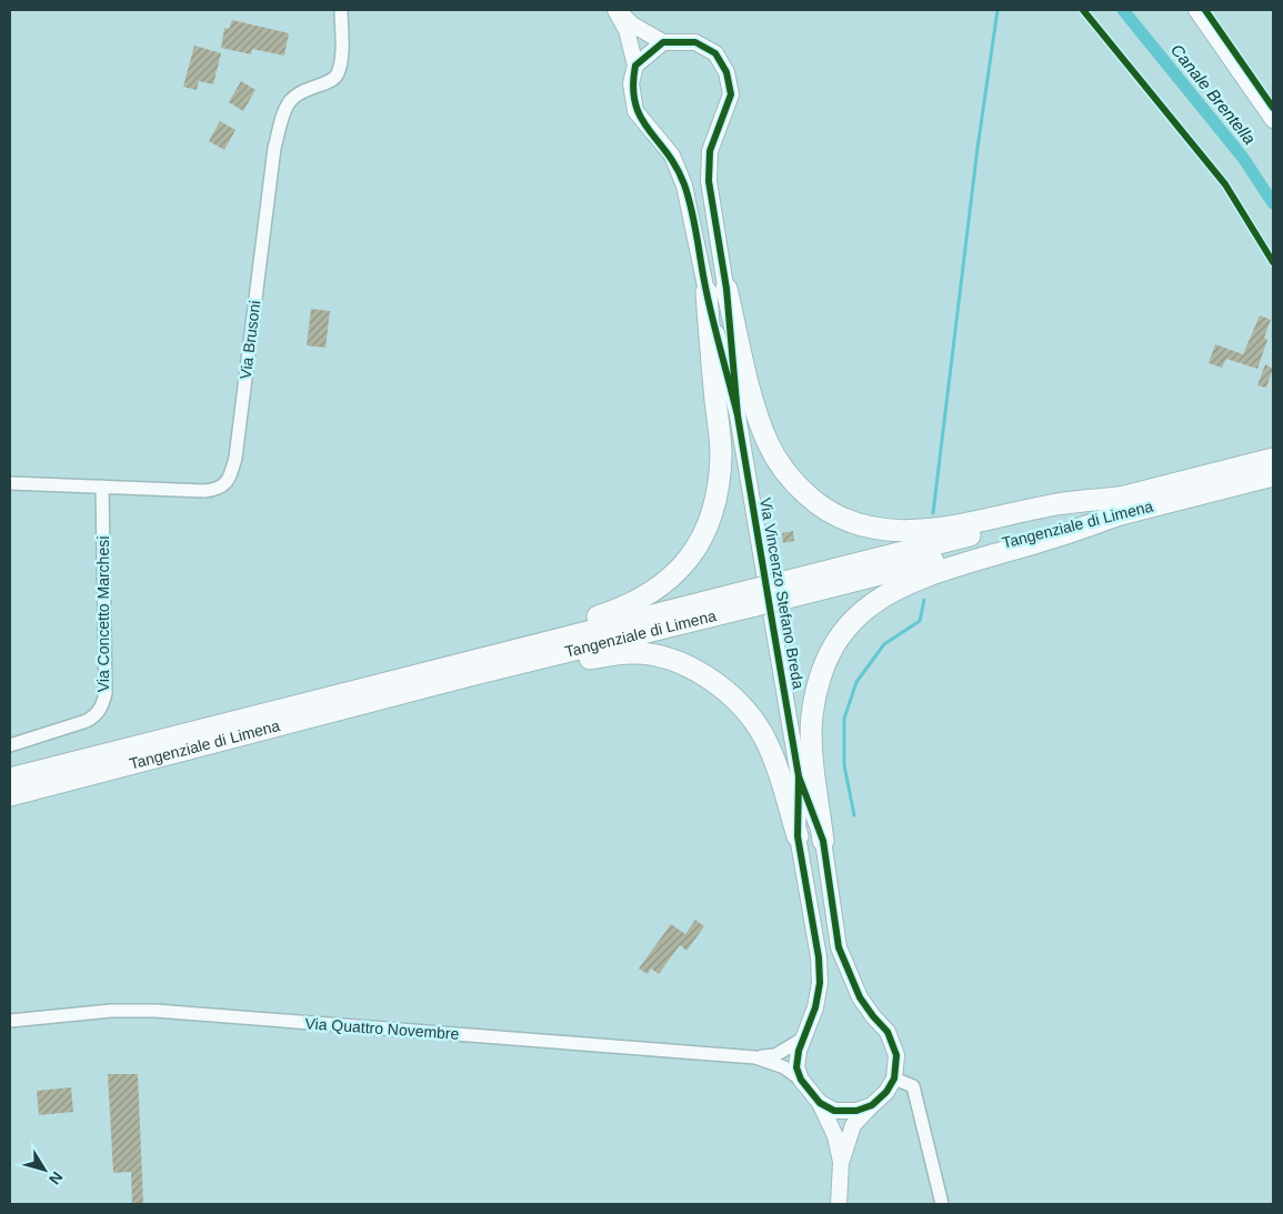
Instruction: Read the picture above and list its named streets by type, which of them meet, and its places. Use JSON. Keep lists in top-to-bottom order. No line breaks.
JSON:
{"streets":{"highway":["Tangenziale di Limena"],"street":["Via Brusoni","Via Vincenzo Stefano Breda","Via Concetto Marchesi","Via Quattro Novembre"]},"crossings":[["Via Brusoni","Via Concetto Marchesi"],["Via Vincenzo Stefano Breda","Via Quattro Novembre"]],"water":["Canale Brentella"],"north":"bottom right"}
